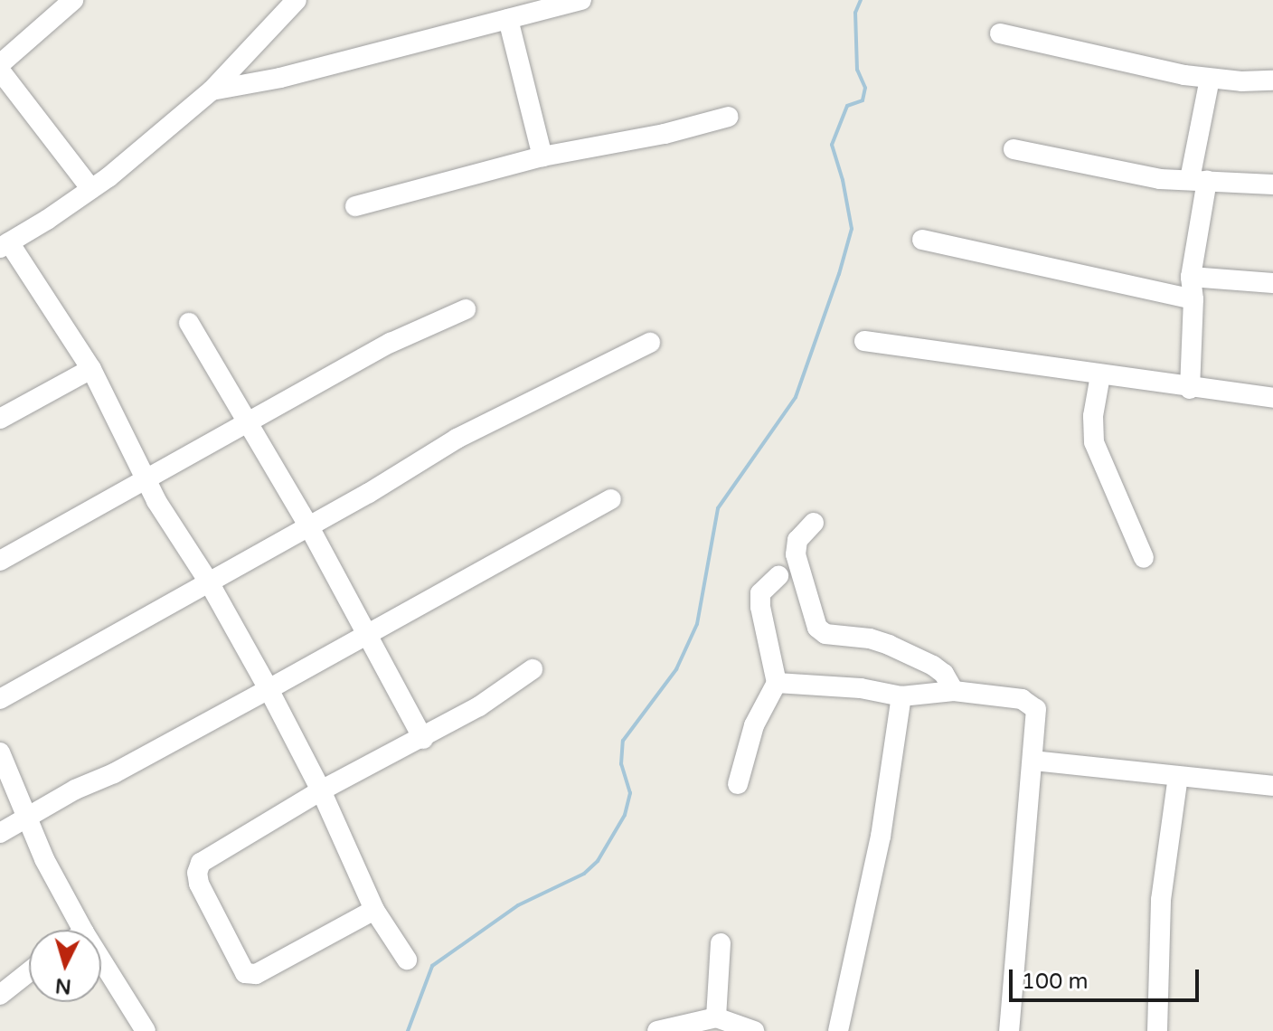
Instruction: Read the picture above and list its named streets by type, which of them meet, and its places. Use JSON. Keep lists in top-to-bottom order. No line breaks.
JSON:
{"scale_bar":"100 m","north":"bottom"}
